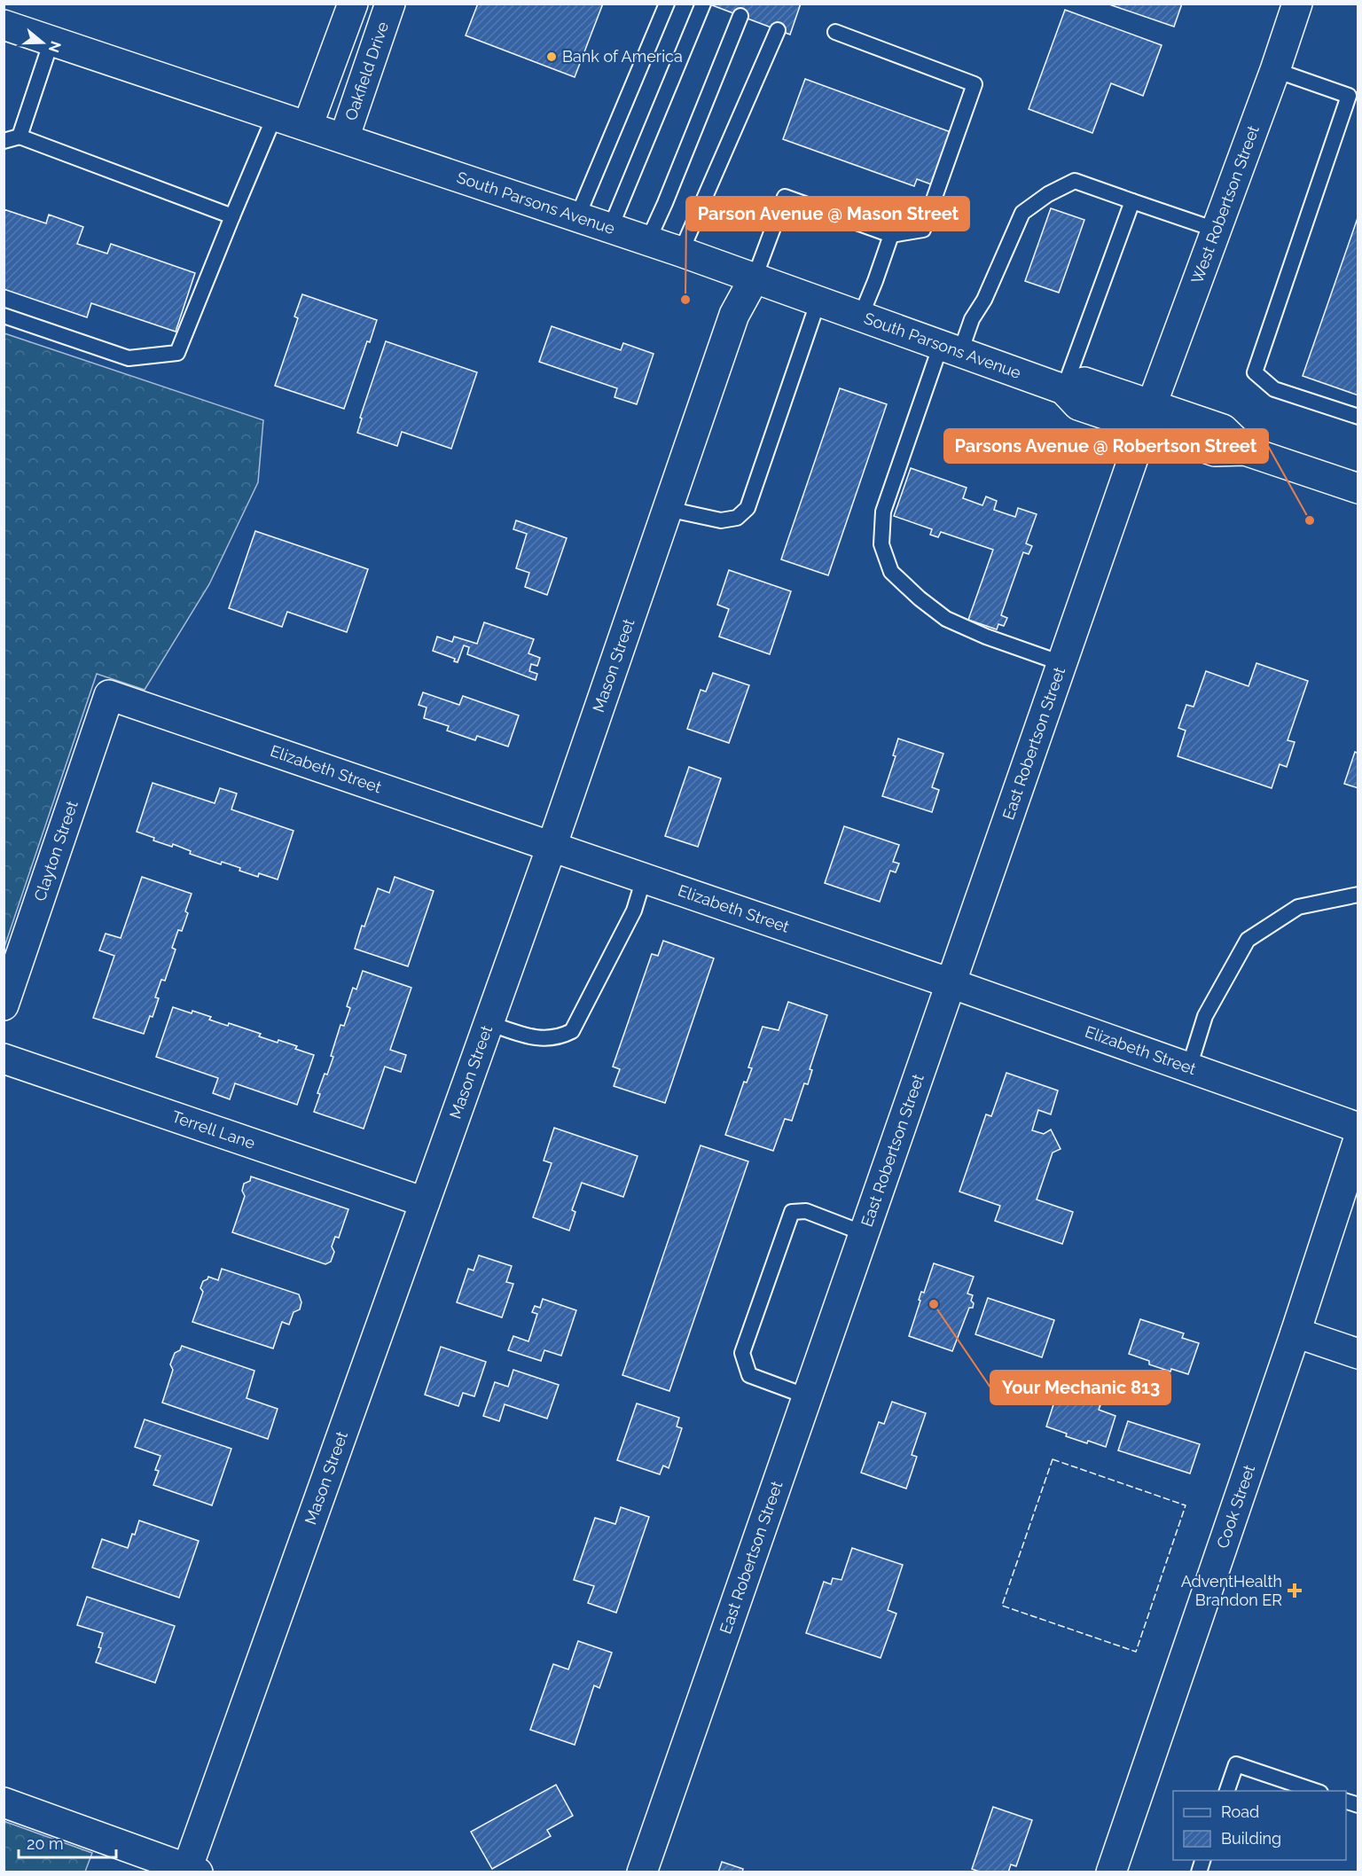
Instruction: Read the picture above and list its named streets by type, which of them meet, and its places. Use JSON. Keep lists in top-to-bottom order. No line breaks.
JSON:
{"streets":{"street":["Oakfield Drive","South Parsons Avenue","West Robertson Street","Mason Street","East Robertson Street","Elizabeth Street","Clayton Street","Terrell Lane","Cook Street"]},"crossings":[["Oakfield Drive","South Parsons Avenue"],["South Parsons Avenue","West Robertson Street"],["South Parsons Avenue","Mason Street"],["South Parsons Avenue","East Robertson Street"],["West Robertson Street","East Robertson Street"],["Mason Street","Elizabeth Street"],["Mason Street","Terrell Lane"],["East Robertson Street","Elizabeth Street"],["Elizabeth Street","Clayton Street"]],"places":{"other":["Bank of America","Parson Avenue @ Mason Street","Parsons Avenue @ Robertson Street","Your Mechanic 813"],"health":["AdventHealth Brandon ER"]},"legend":["Road","Building"],"scale_bar":"20 m","north":"right"}
